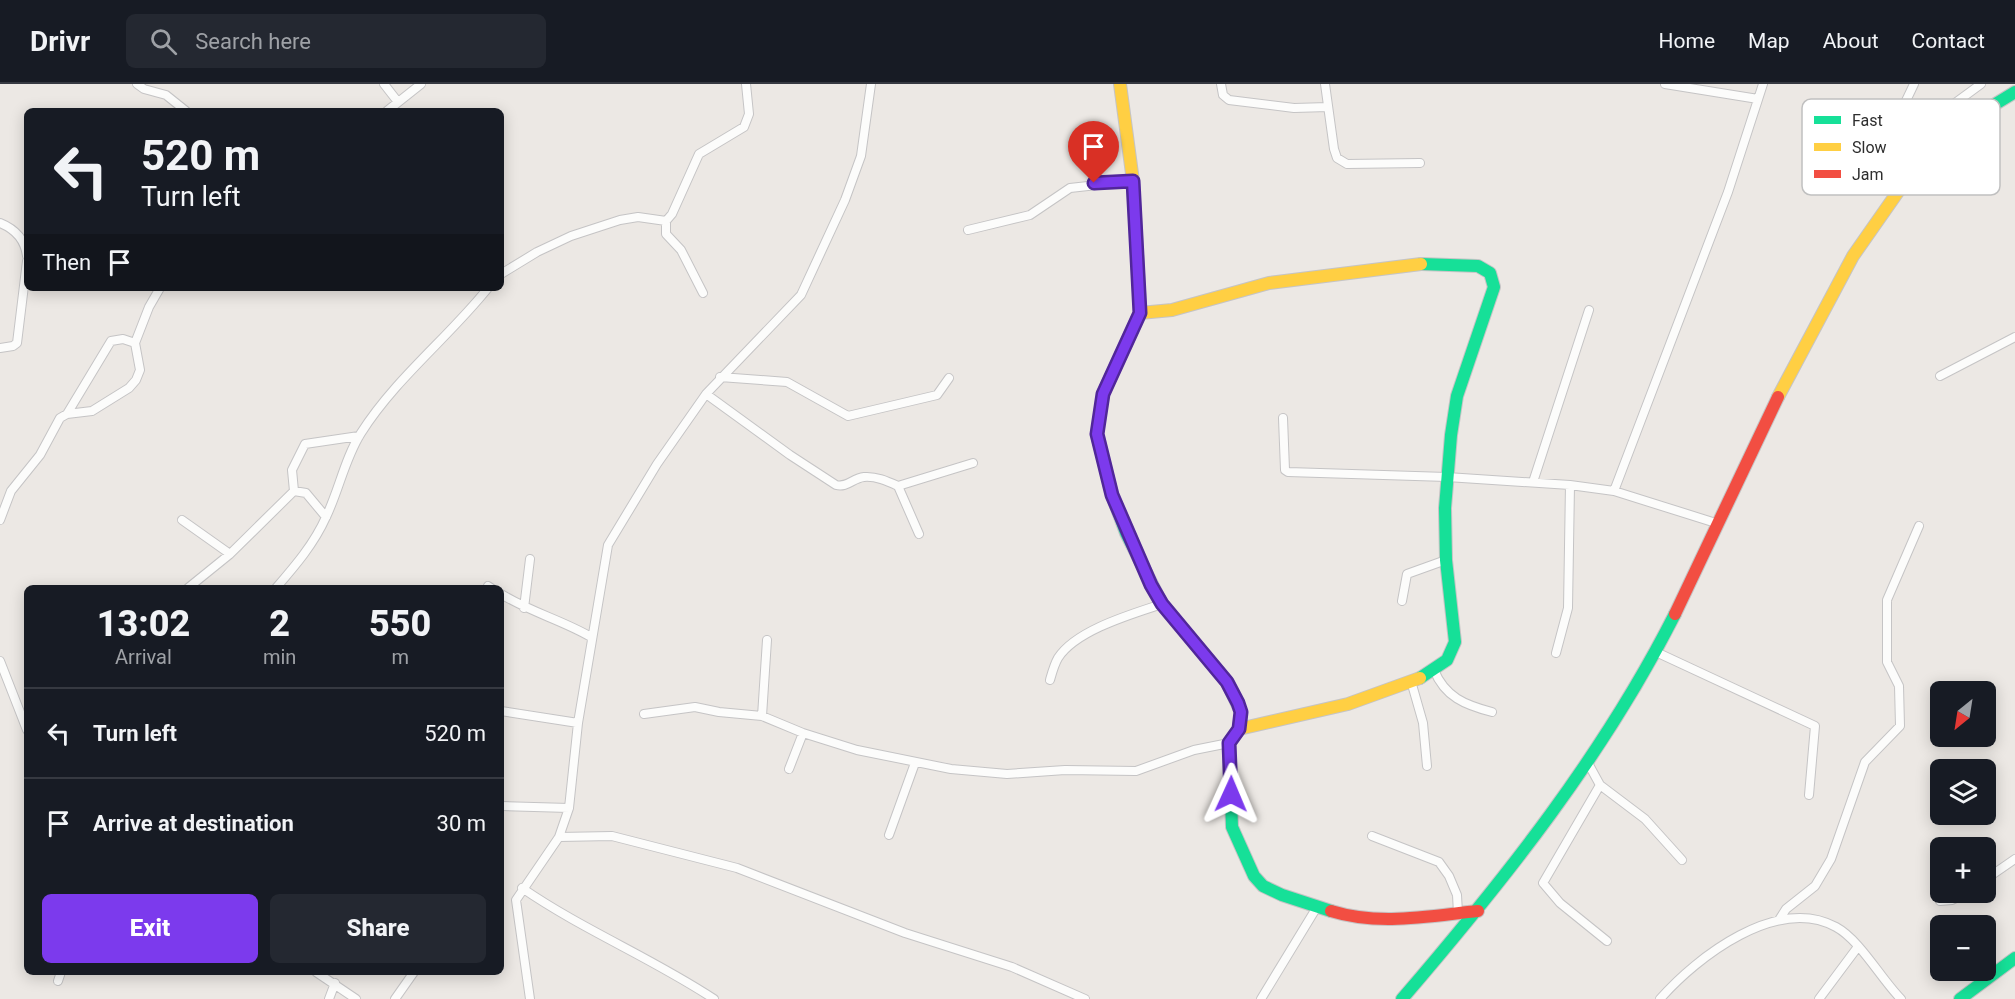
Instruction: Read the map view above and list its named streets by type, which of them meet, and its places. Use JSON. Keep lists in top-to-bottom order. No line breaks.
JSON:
{"legend":["Fast","Slow","Jam"],"north":"bottom left","page":{"header":"Drivr","search":"Search here","nav":["Home","Map","About","Contact"],"turn":["520 m","Turn left"],"then":"Then","eta":["13:02","Arrival","2","min","550","m"],"map_buttons":["+","−"],"list":[{"name":"Turn left","value":"520 m"},{"name":"Arrive at destination","value":"30 m"}],"buttons":["Exit","Share"]}}
